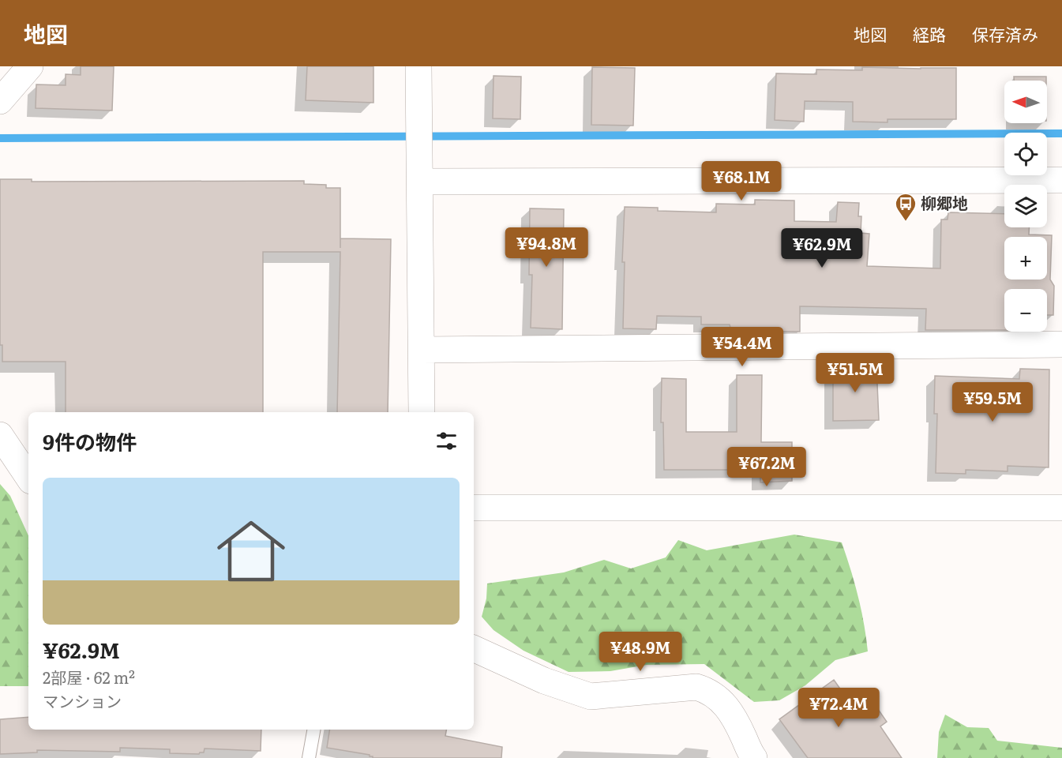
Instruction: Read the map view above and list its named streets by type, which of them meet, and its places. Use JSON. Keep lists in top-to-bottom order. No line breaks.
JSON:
{"places":{"bus stop":["柳郷地"]},"north":"left","page":{"header":"地図","nav":["地図","経路","保存済み"],"map_buttons":["+","−"],"price":["¥68.1M","¥94.8M","¥62.9M","¥54.4M","¥51.5M","¥59.5M","¥67.2M","¥48.9M","¥72.4M"],"heading":"9件の物件","list":[{"name":"¥62.9M","note":"2部屋 · 62 m² · マンション"}]}}
